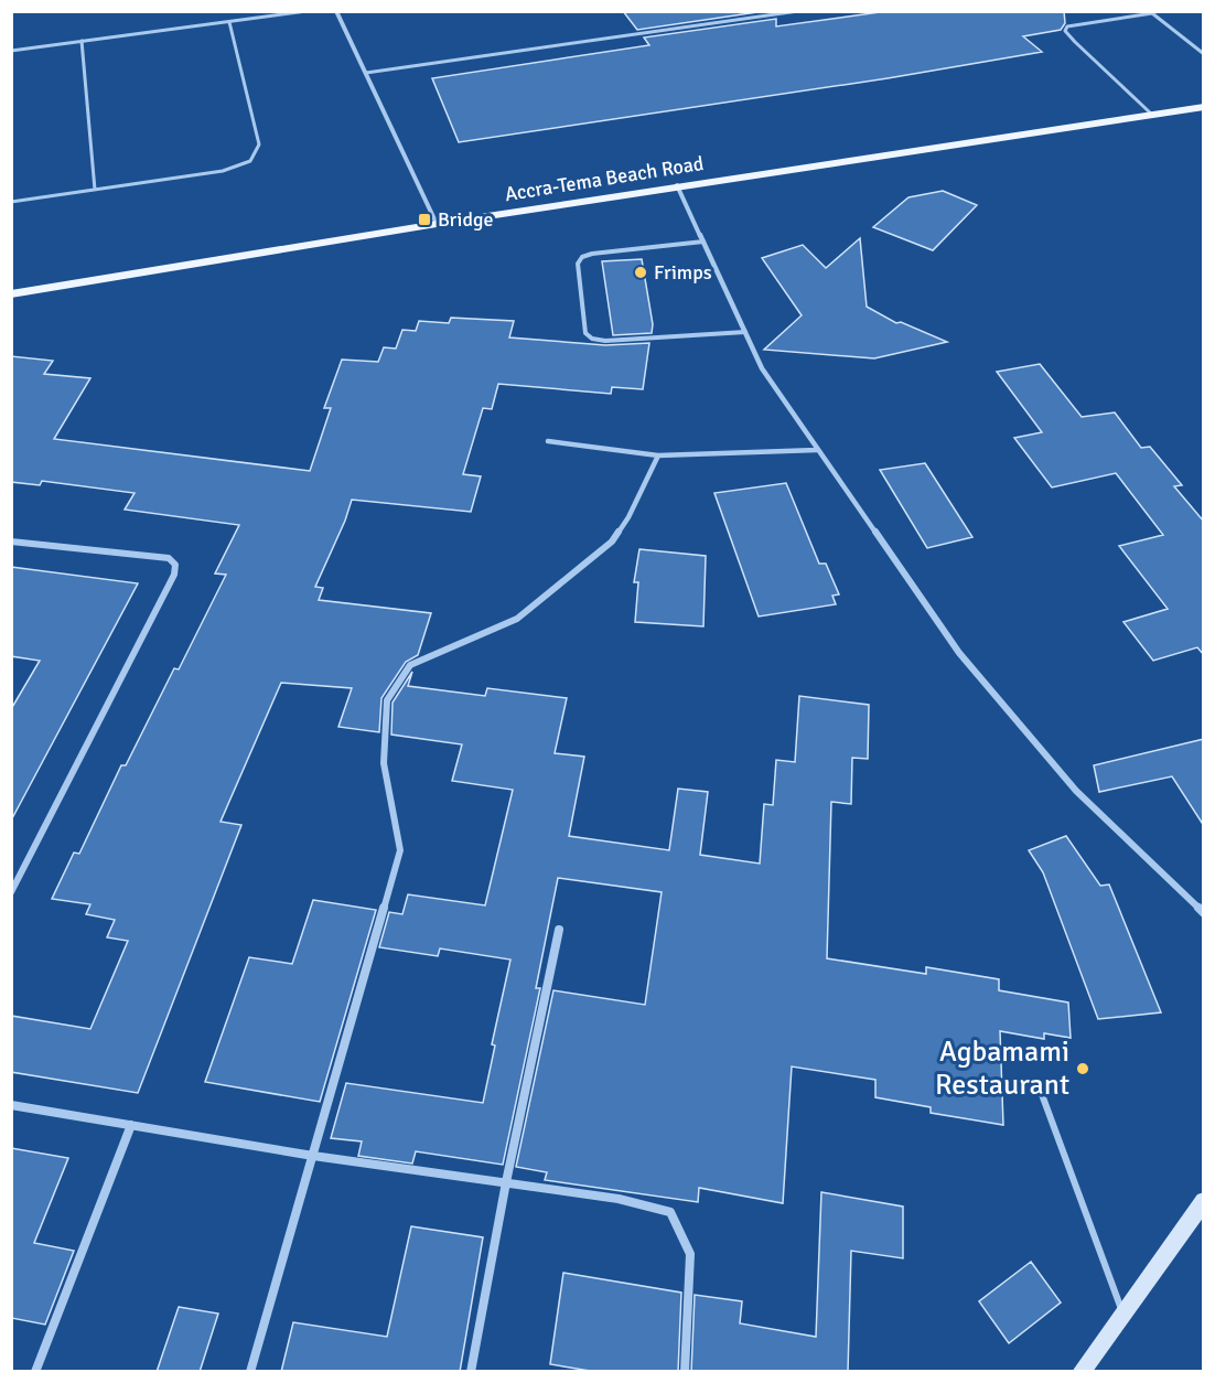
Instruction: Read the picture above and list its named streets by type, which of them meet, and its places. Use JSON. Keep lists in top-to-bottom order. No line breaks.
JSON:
{"streets":{"main road":["Accra-Tema Beach Road"]},"places":{"transit":["Bridge"],"other":["Frimps","Agbamami Restaurant"]}}
